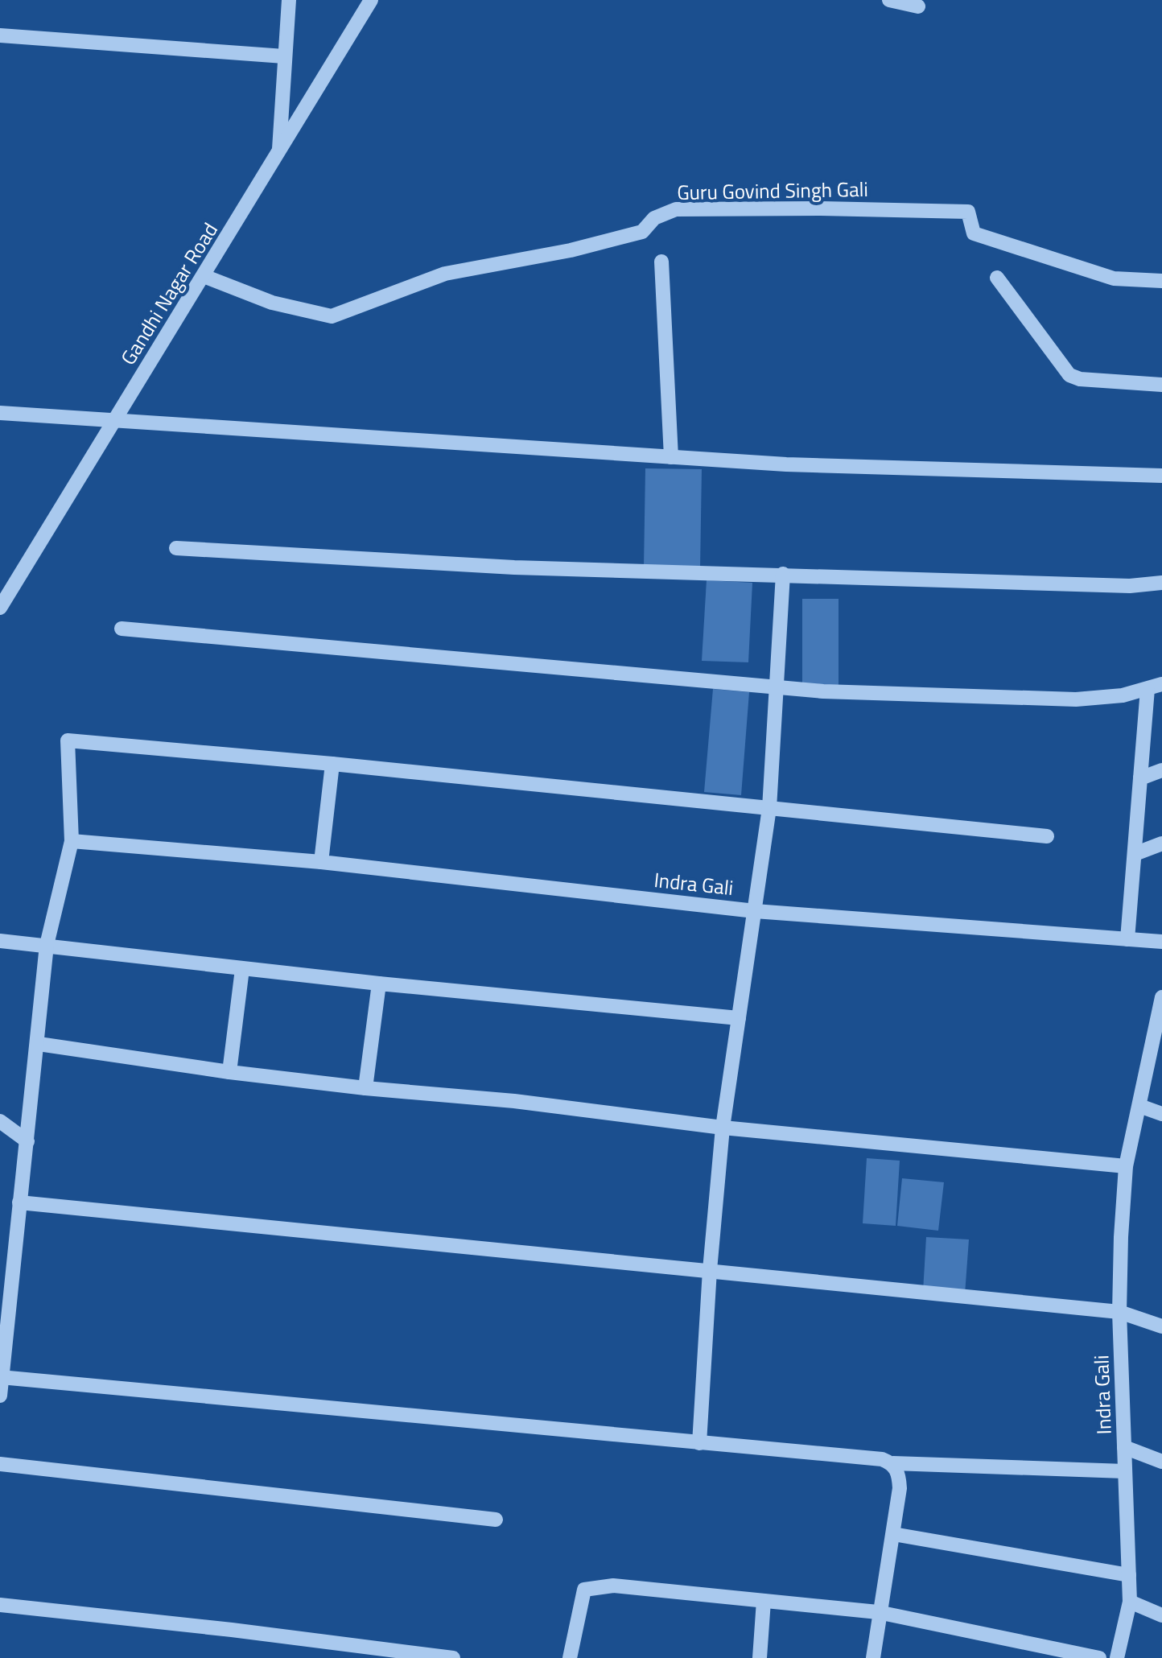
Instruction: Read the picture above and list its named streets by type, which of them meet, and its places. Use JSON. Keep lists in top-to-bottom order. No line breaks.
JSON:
{"streets":{"street":["Guru Govind Singh Gali","Gandhi Nagar Road","Indra Gali"]},"crossings":[["Guru Govind Singh Gali","Gandhi Nagar Road"]]}
